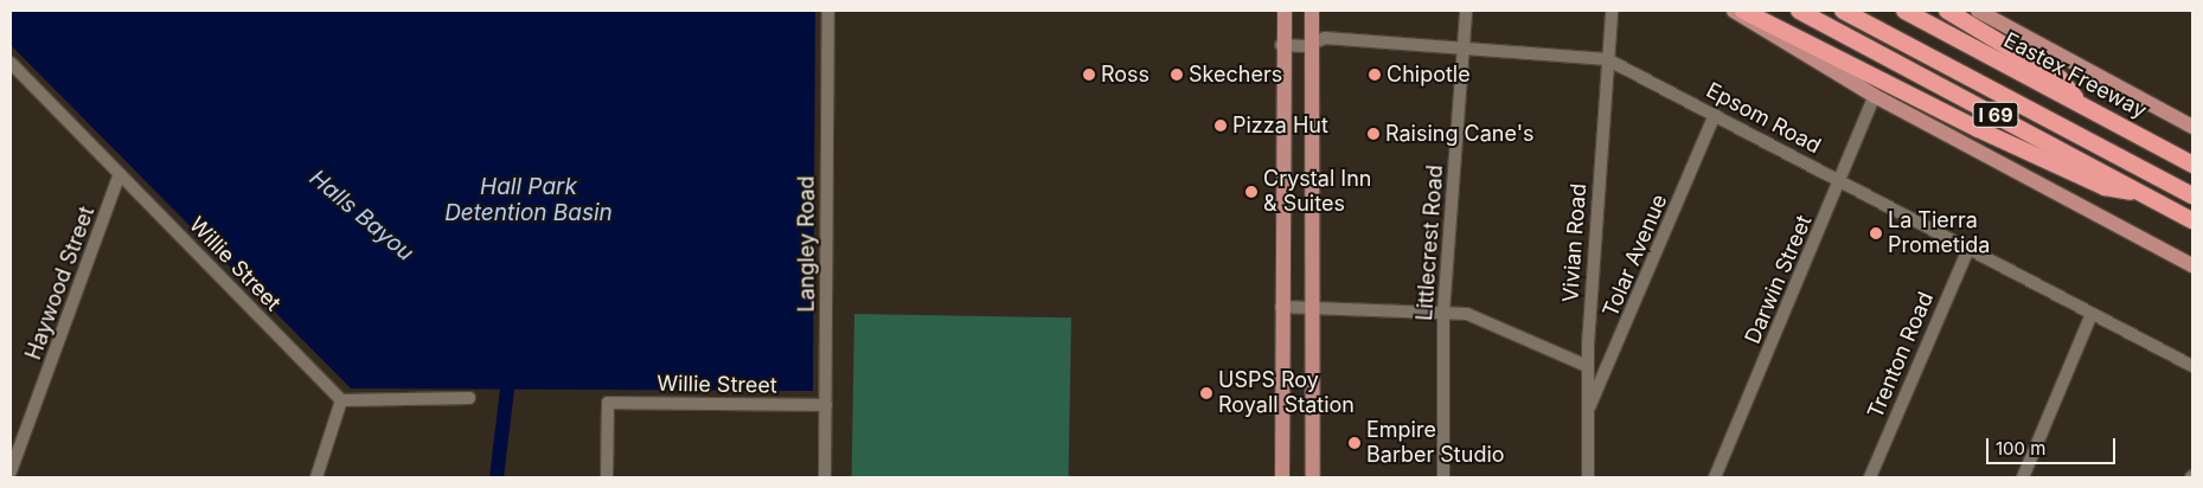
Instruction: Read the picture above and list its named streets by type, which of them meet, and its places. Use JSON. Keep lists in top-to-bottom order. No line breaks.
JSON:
{"streets":{"highway":["Eastex Freeway","I 69"],"street":["Epsom Road","Littlecrest Road","Vivian Road","Langley Road","Tolar Avenue","Willie Street","Darwin Street","Haywood Street","Trenton Road"]},"crossings":[["Epsom Road","Littlecrest Road"],["Epsom Road","Vivian Road"],["Epsom Road","Tolar Avenue"],["Epsom Road","Darwin Street"],["Epsom Road","Trenton Road"],["Vivian Road","Tolar Avenue"],["Langley Road","Willie Street"],["Willie Street","Haywood Street"]],"water":["Hall Park Detention Basin","Halls Bayou"],"places":["Ross","Skechers","Chipotle","Pizza Hut","Raising Cane's","Crystal Inn & Suites","La Tierra Prometida","USPS Roy Royall Station","Empire Barber Studio"],"scale_bar":"100 m"}
